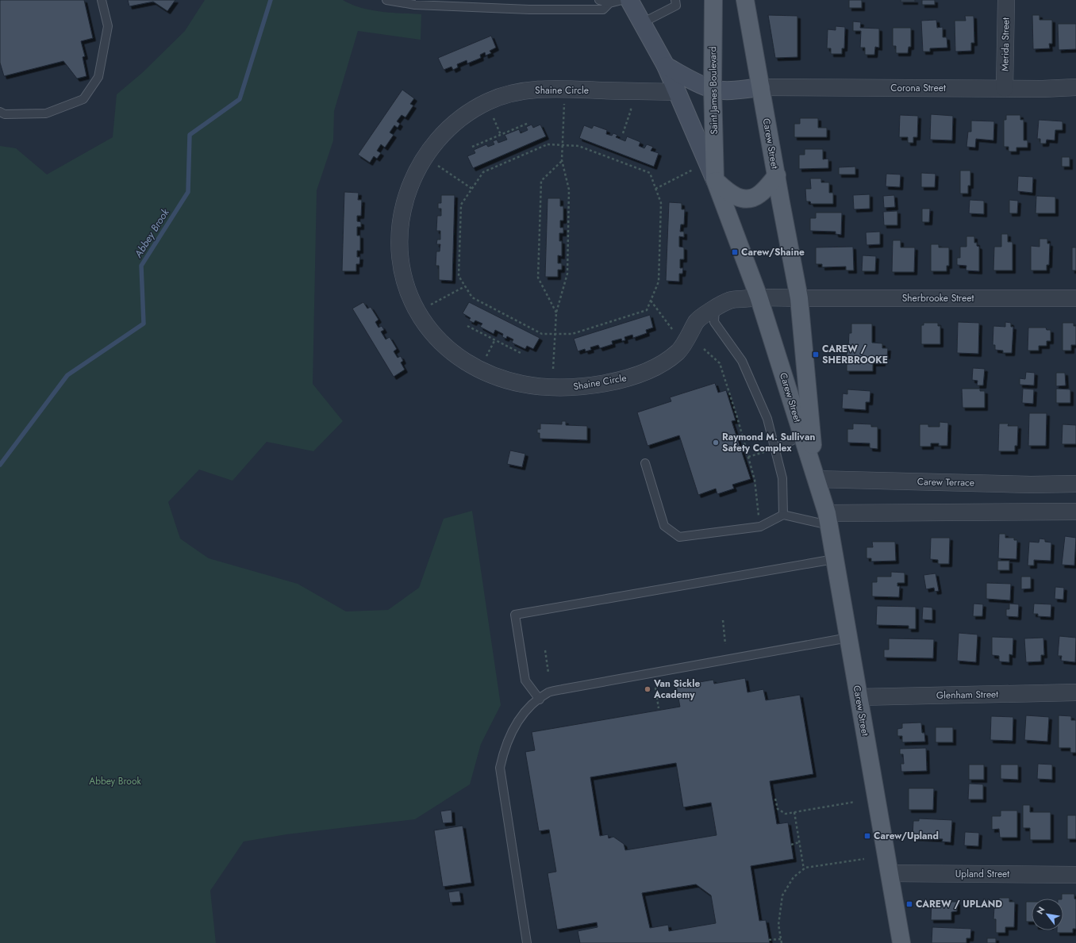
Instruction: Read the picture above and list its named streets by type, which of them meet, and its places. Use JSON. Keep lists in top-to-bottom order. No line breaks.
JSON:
{"streets":{"main road":["Saint James Boulevard","Carew Street"],"street":["Merida Street","Corona Street","Shaine Circle","Sherbrooke Street","Carew Terrace","Glenham Street","Upland Street"]},"crossings":[["Merida Street","Corona Street"],["Corona Street","Carew Street"],["Shaine Circle","Carew Street"],["Saint James Boulevard","Carew Street"],["Carew Street","Sherbrooke Street"],["Carew Street","Carew Terrace"],["Carew Street","Glenham Street"],["Carew Street","Upland Street"]],"water":["Abbey Brook"],"parks":["Abbey Brook"],"places":{"transit":["Carew/Shaine","CAREW / SHERBROOKE","Carew/Upland","CAREW / UPLAND"],"other":["Raymond M. Sullivan Safety Complex","Van Sickle Academy"]},"north":"top left"}
